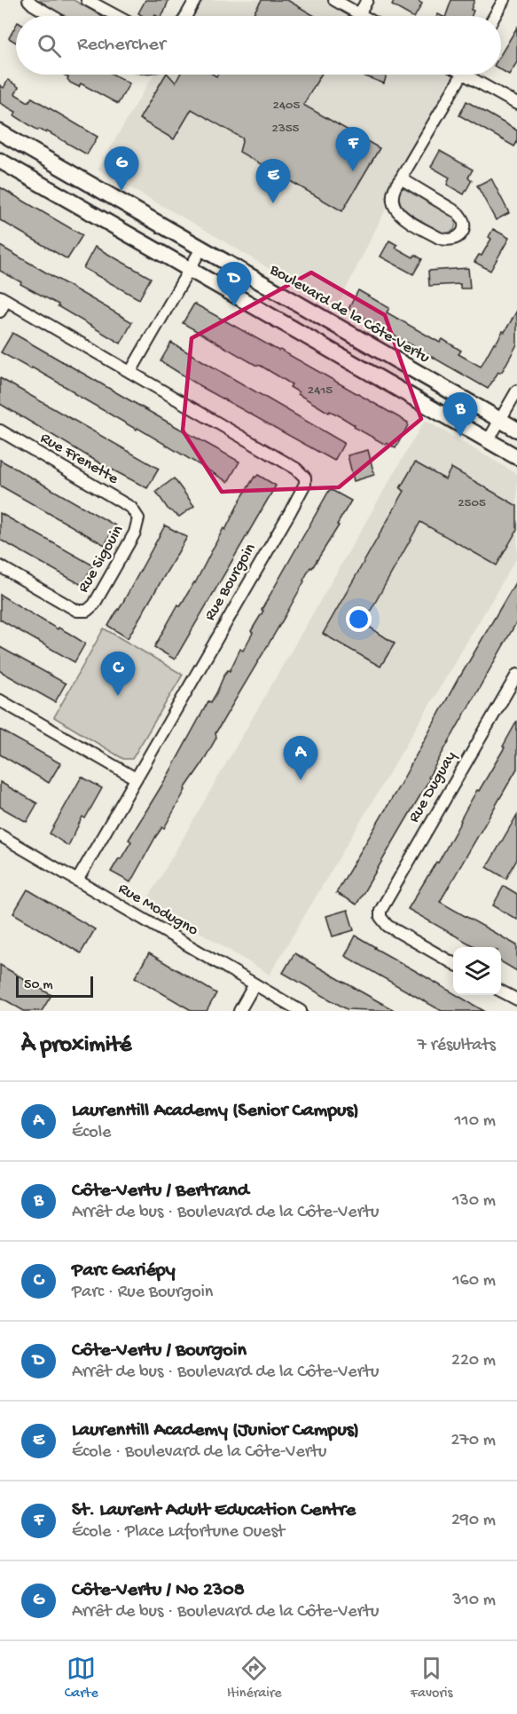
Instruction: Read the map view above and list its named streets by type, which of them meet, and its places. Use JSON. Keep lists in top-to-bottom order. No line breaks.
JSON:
{"streets":{"main road":["Boulevard de la Côte-Vertu"],"street":["Rue Frenette","Rue Sigouin","Rue Bourgoin","Rue Duguay","Rue Modugno"]},"crossings":[["Rue Frenette","Rue Sigouin"],["Rue Bourgoin","Rue Modugno"]],"house_numbers":["2405","2355","2415","2505"],"scale_bar":"50 m","page":{"search":"Rechercher","pins":["F","G","E","D","B","C","A"],"scale":"50 m","heading":["À proximité","7 résultats"],"list":[{"mark":"A","name":"LaurenHill Academy (Senior Campus)","note":"École","value":"110 m"},{"mark":"B","name":"Côte-Vertu / Bertrand","note":"Arrêt de bus · Boulevard de la Côte-Vertu","value":"130 m"},{"mark":"C","name":"Parc Gariépy","note":"Parc · Rue Bourgoin","value":"160 m"},{"mark":"D","name":"Côte-Vertu / Bourgoin","note":"Arrêt de bus · Boulevard de la Côte-Vertu","value":"220 m"},{"mark":"E","name":"LaurenHill Academy (Junior Campus)","note":"École · Boulevard de la Côte-Vertu","value":"270 m"},{"mark":"F","name":"St. Laurent Adult Education Centre","note":"École · Place Lafortune Ouest","value":"290 m"},{"mark":"G","name":"Côte-Vertu / No 2308","note":"Arrêt de bus · Boulevard de la Côte-Vertu","value":"310 m"}],"nav":["Carte","Itinéraire","Favoris"]}}
